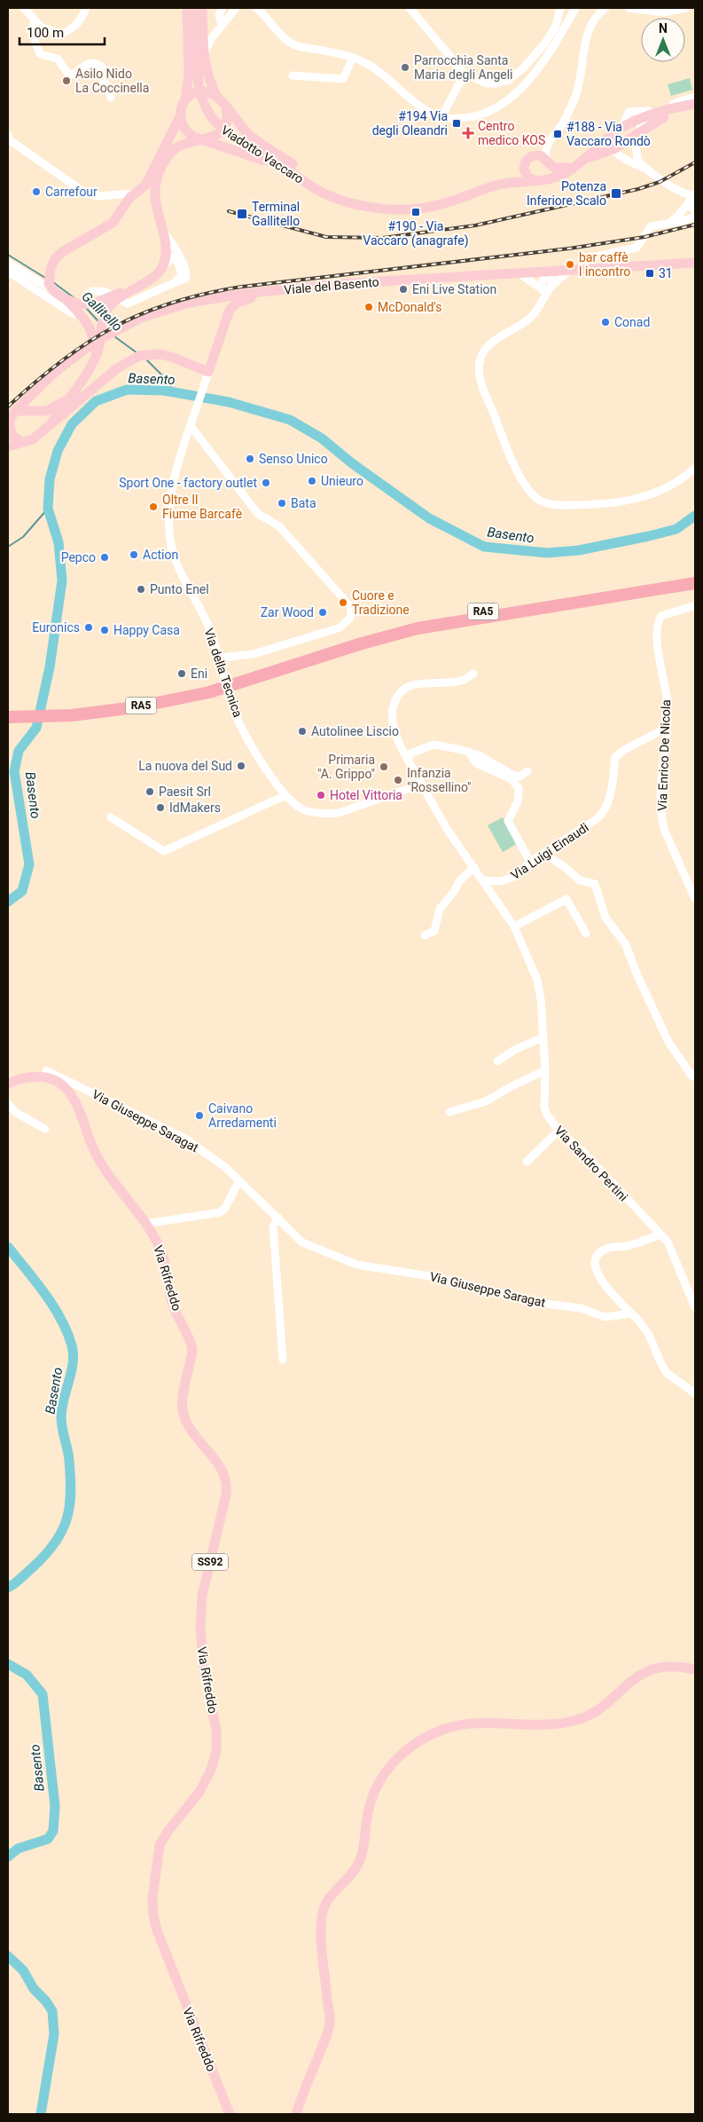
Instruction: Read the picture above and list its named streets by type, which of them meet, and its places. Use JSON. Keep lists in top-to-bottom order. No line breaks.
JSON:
{"streets":{"highway":["RA5"],"main road":["Viadotto Vaccaro","Viale del Basento","Via della Tecnica","Via Rifreddo","SS92"],"street":["Via Enrico De Nicola","Via Luigi Einaudi","Via Giuseppe Saragat","Via Sandro Pertini"]},"crossings":[["Via Enrico De Nicola","Via Luigi Einaudi"],["Via Luigi Einaudi","Via Sandro Pertini"]],"water":["Gallitello","Basento"],"places":{"other":["Parrocchia Santa Maria degli Angeli","Asilo Nido La Coccinella","Carrefour","bar caffè l incontro","Eni Live Station","McDonald's","Conad","Senso Unico","Unieuro","Sport One - factory outlet","Bata","Oltre Il Fiume Barcafè","Action","Pepco","Punto Enel","Cuore e Tradizione","Zar Wood","Euronics","Happy Casa","Eni","Autolinee Liscio","La nuova del Sud","Primaria \"A. Grippo\"","Infanzia \"Rossellino\"","Paesit Srl","Hotel Vittoria","IdMakers","Caivano Arredamenti"],"transit":["#194 Via degli Oleandri","#188 - Via Vaccaro Rondò","Potenza Inferiore Scalo","#190 - Via Vaccaro (anagrafe)","Terminal Gallitello","31"],"health":["Centro medico KOS"]},"scale_bar":"100 m","north":"top"}
